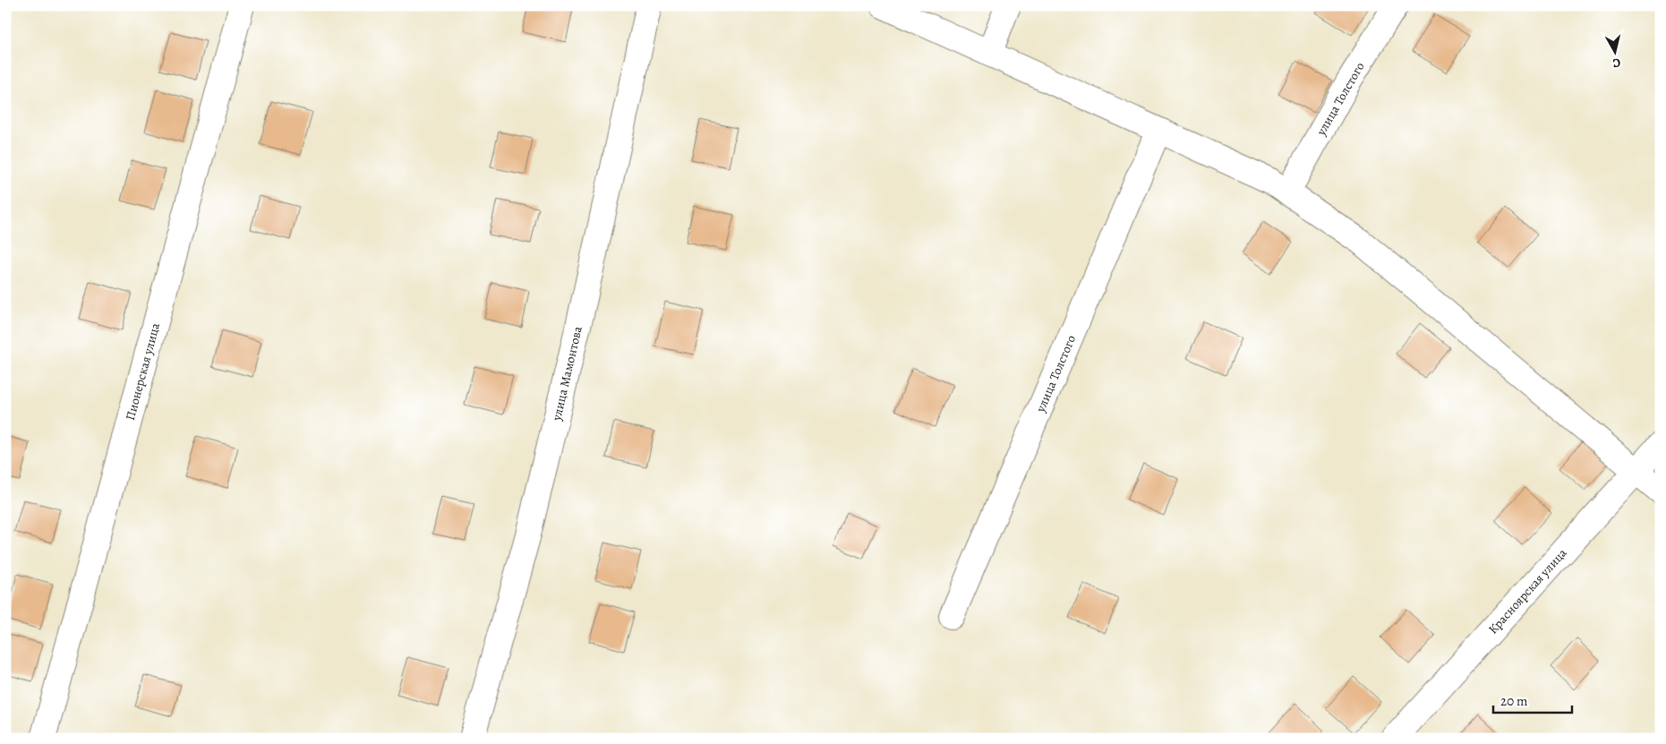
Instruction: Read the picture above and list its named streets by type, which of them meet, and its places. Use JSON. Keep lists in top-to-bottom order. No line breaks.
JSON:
{"streets":{"street":["улица Толстого","Пионерская улица","улица Мамонтова","Красноярская улица"]},"scale_bar":"20 m","north":"bottom"}
